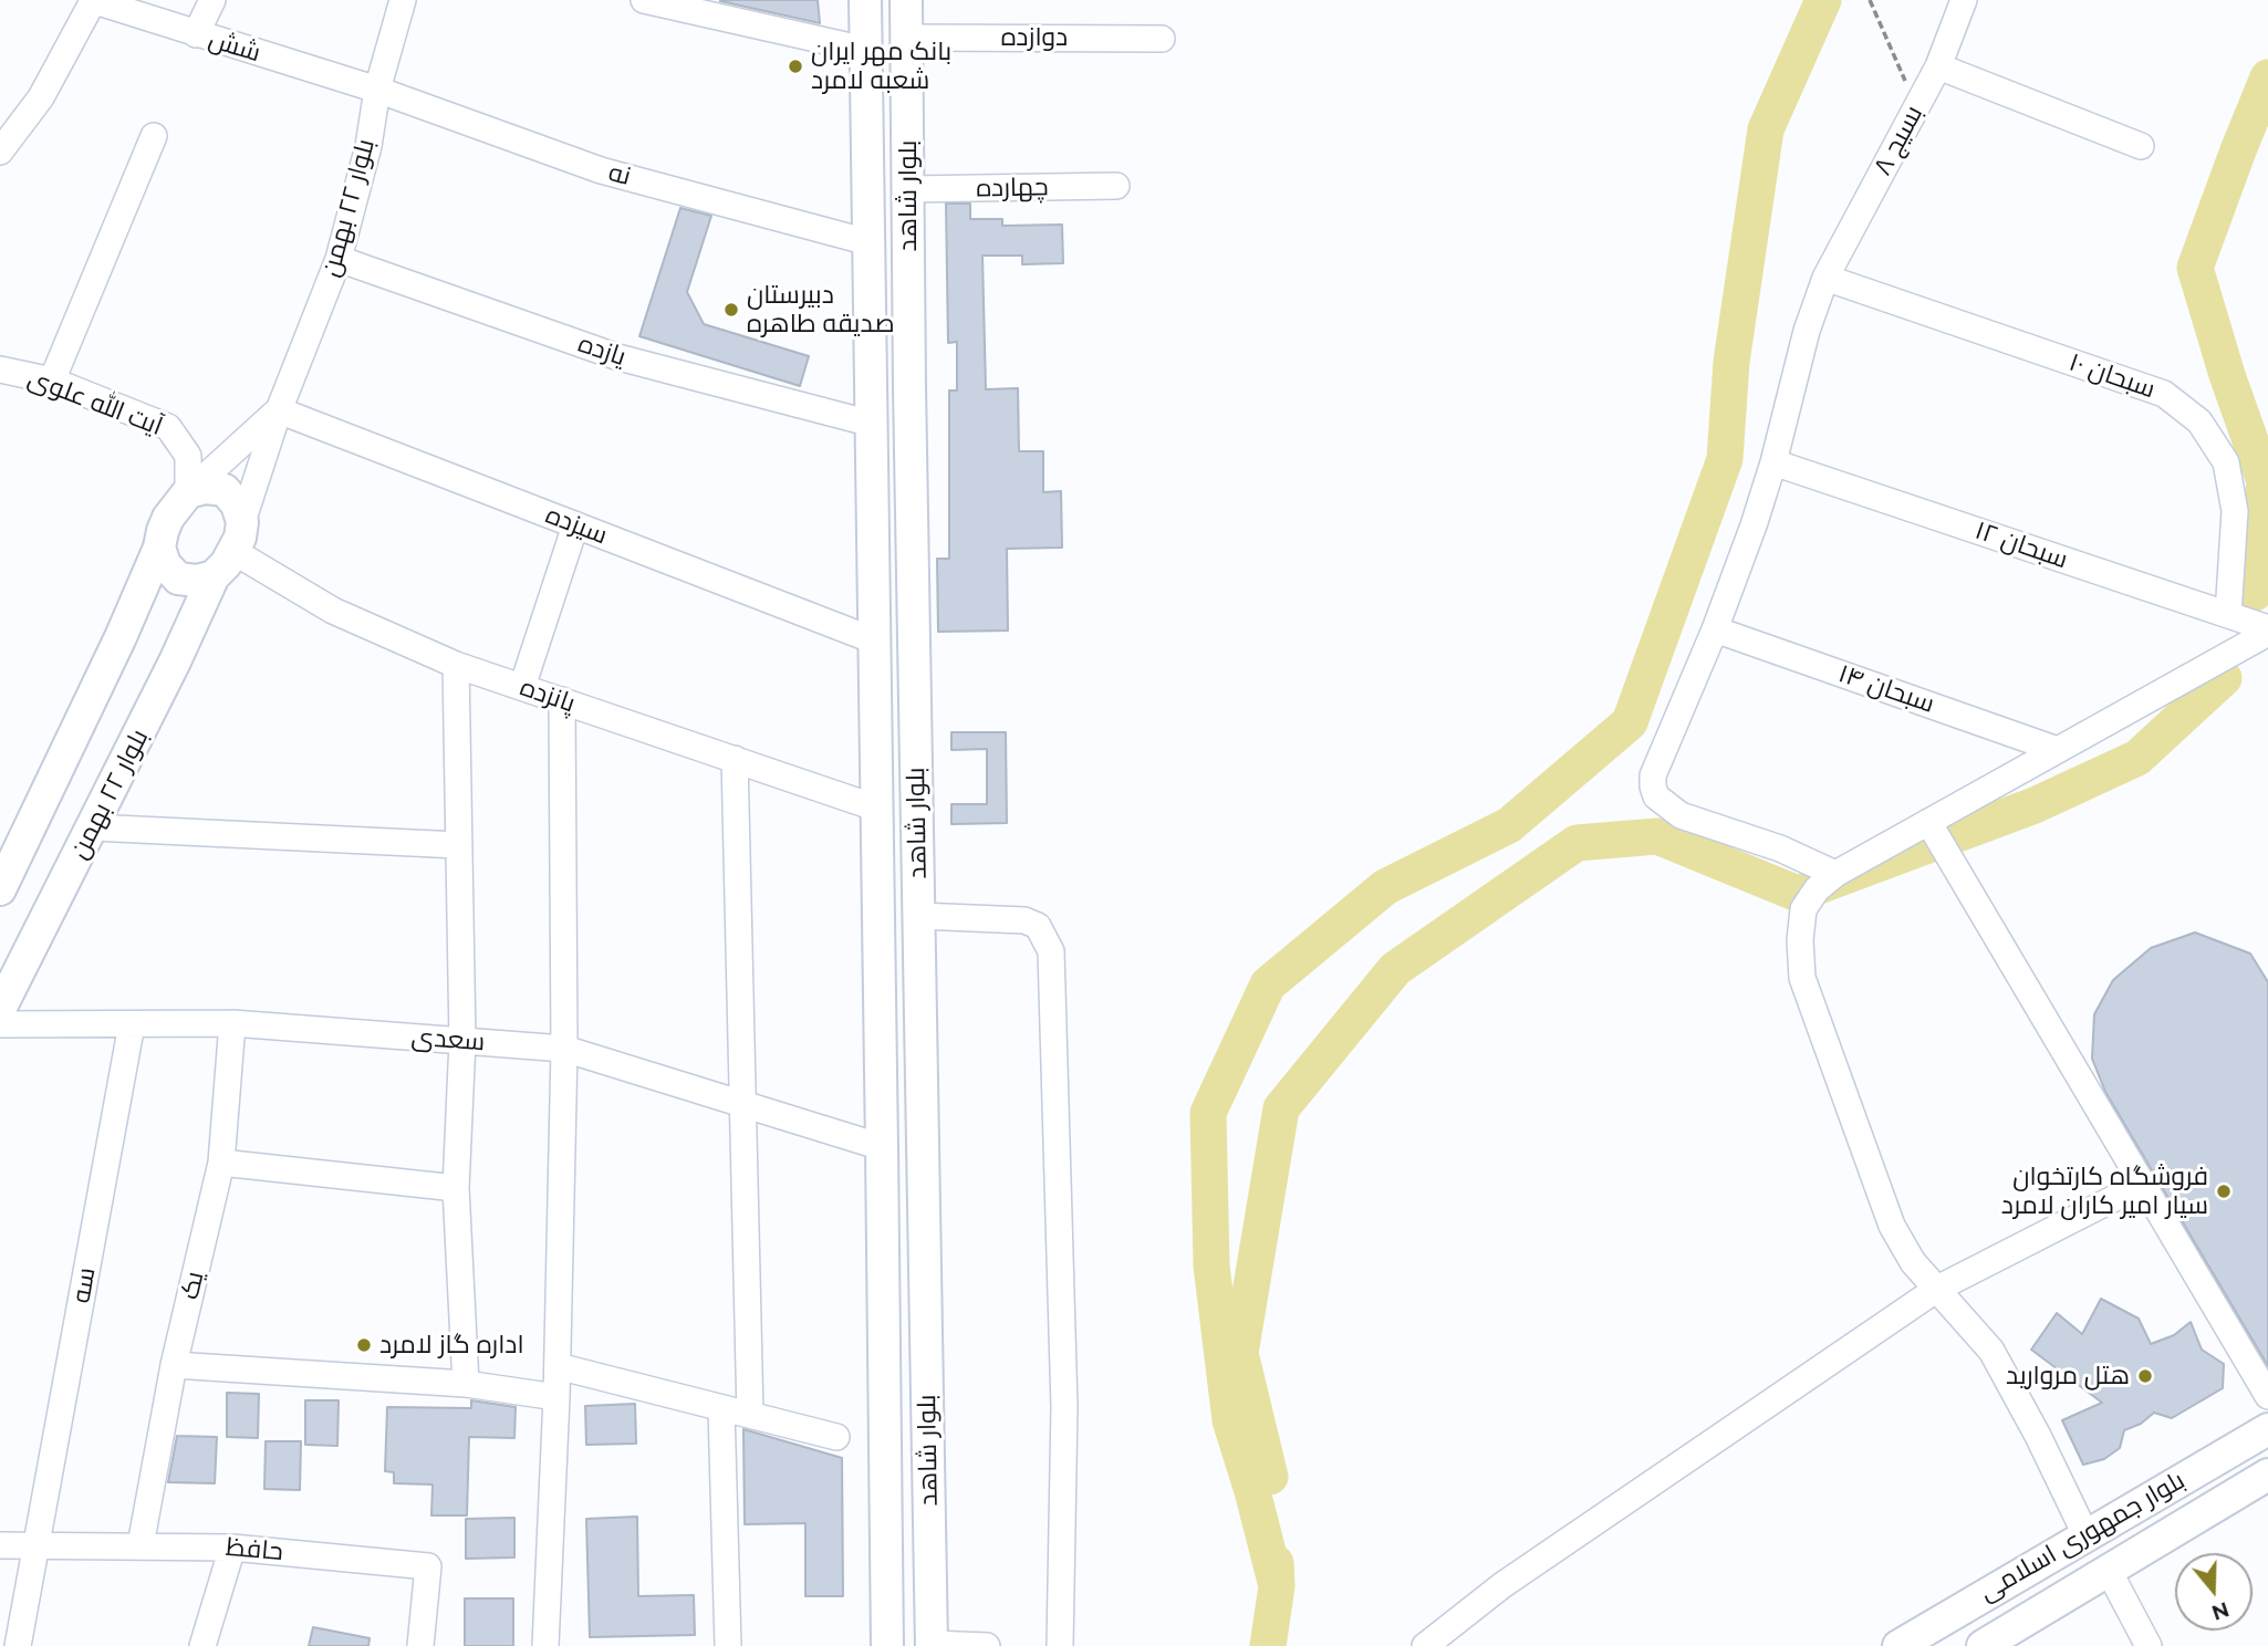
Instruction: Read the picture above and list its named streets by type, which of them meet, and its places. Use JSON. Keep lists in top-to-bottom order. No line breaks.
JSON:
{"streets":{"main road":["بلوار شاهد","بلوار ۲۲ بهمن","بلوار جمهوری اسلامی"],"street":["دوازده","شش","بسیج ۸","نه","چهارده","یازده","سبحان ۱۰","آیت الله علوی","سیزده","سبحان ۱۲","سبحان ۱۴","پانزده","سعدی","سه","یک","حافظ"]},"crossings":[["دوازده","بلوار شاهد"],["شش","نه"],["شش","بلوار ۲۲ بهمن"],["بسیج ۸","سبحان ۱۰"],["بسیج ۸","سبحان ۱۲"],["بسیج ۸","سبحان ۱۴"],["نه","بلوار شاهد"],["نه","بلوار ۲۲ بهمن"],["چهارده","بلوار شاهد"],["بلوار شاهد","یازده"],["بلوار شاهد","سیزده"],["بلوار شاهد","پانزده"],["بلوار شاهد","سعدی"],["بلوار ۲۲ بهمن","یازده"],["بلوار ۲۲ بهمن","آیت الله علوی"],["بلوار ۲۲ بهمن","سیزده"],["بلوار ۲۲ بهمن","پانزده"],["سبحان ۱۰","سبحان ۱۲"],["آیت الله علوی","پانزده"],["سعدی","سه"],["سعدی","یک"],["سه","حافظ"],["یک","حافظ"]],"places":["بانک مهر ایران شعبه لامرد","دبیرستان صدیقه طاهره","فروشگاه کارتخوان سیار امیر کاران لامرد","اداره گاز لامرد","هتل مروارید"],"north":"bottom"}
